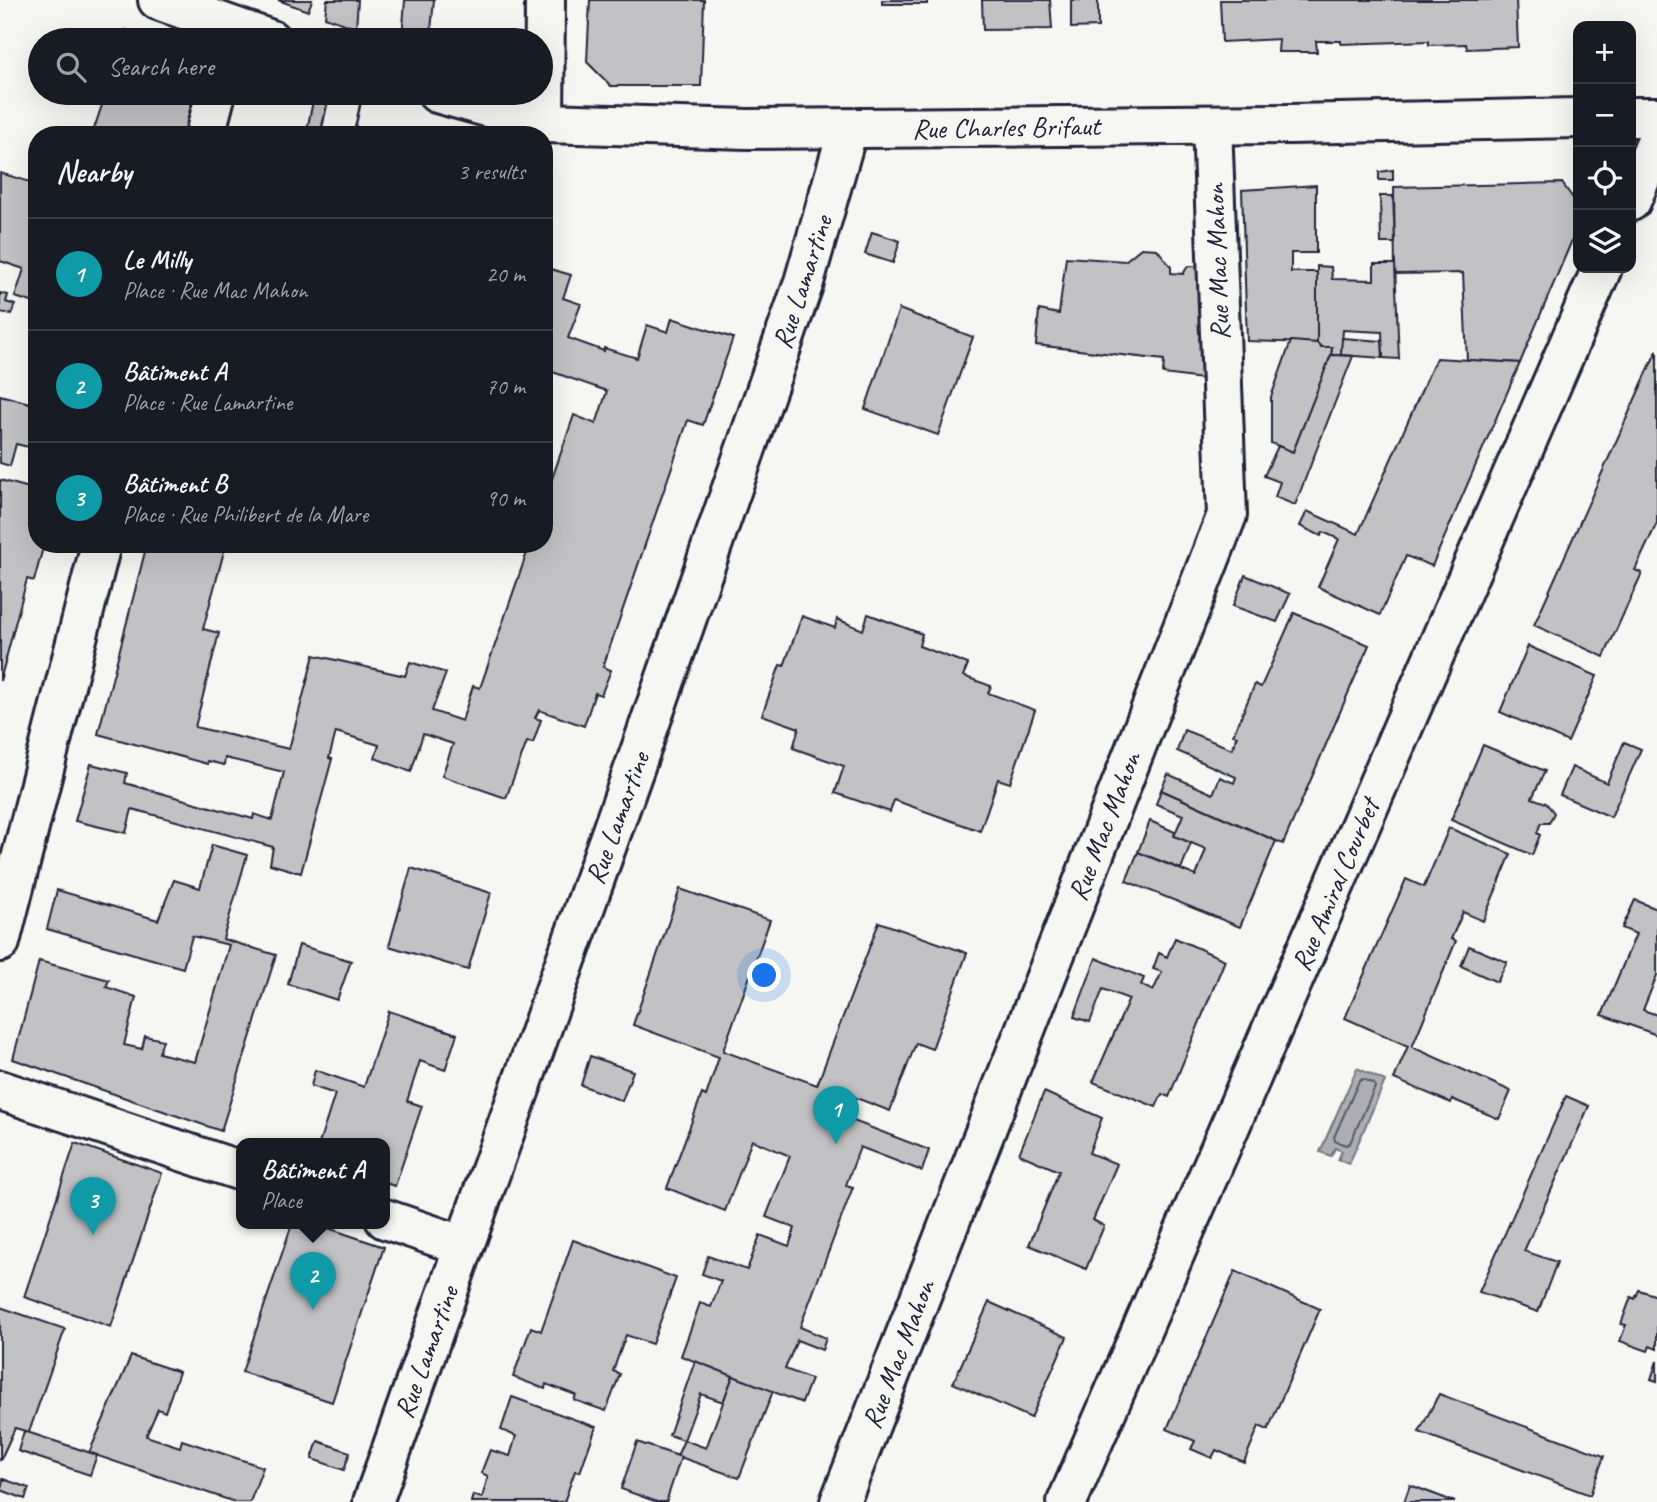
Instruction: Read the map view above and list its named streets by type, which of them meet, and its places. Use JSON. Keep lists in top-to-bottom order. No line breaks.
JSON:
{"streets":{"street":["Rue Charles Brifaut","Rue Mac Mahon","Rue Lamartine","Rue Amiral Courbet"]},"crossings":[["Rue Charles Brifaut","Rue Mac Mahon"],["Rue Charles Brifaut","Rue Lamartine"]],"page":{"map_buttons":["+","−"],"search":"Search here","heading":["Nearby","3 results"],"list":[{"mark":"1","name":"Le Milly","note":"Place · Rue Mac Mahon","value":"20 m"},{"mark":"2","name":"Bâtiment A","note":"Place · Rue Lamartine","value":"70 m"},{"mark":"3","name":"Bâtiment B","note":"Place · Rue Philibert de la Mare","value":"90 m"}],"pins":["1","3","2"],"popup":["Bâtiment A","Place"]}}
